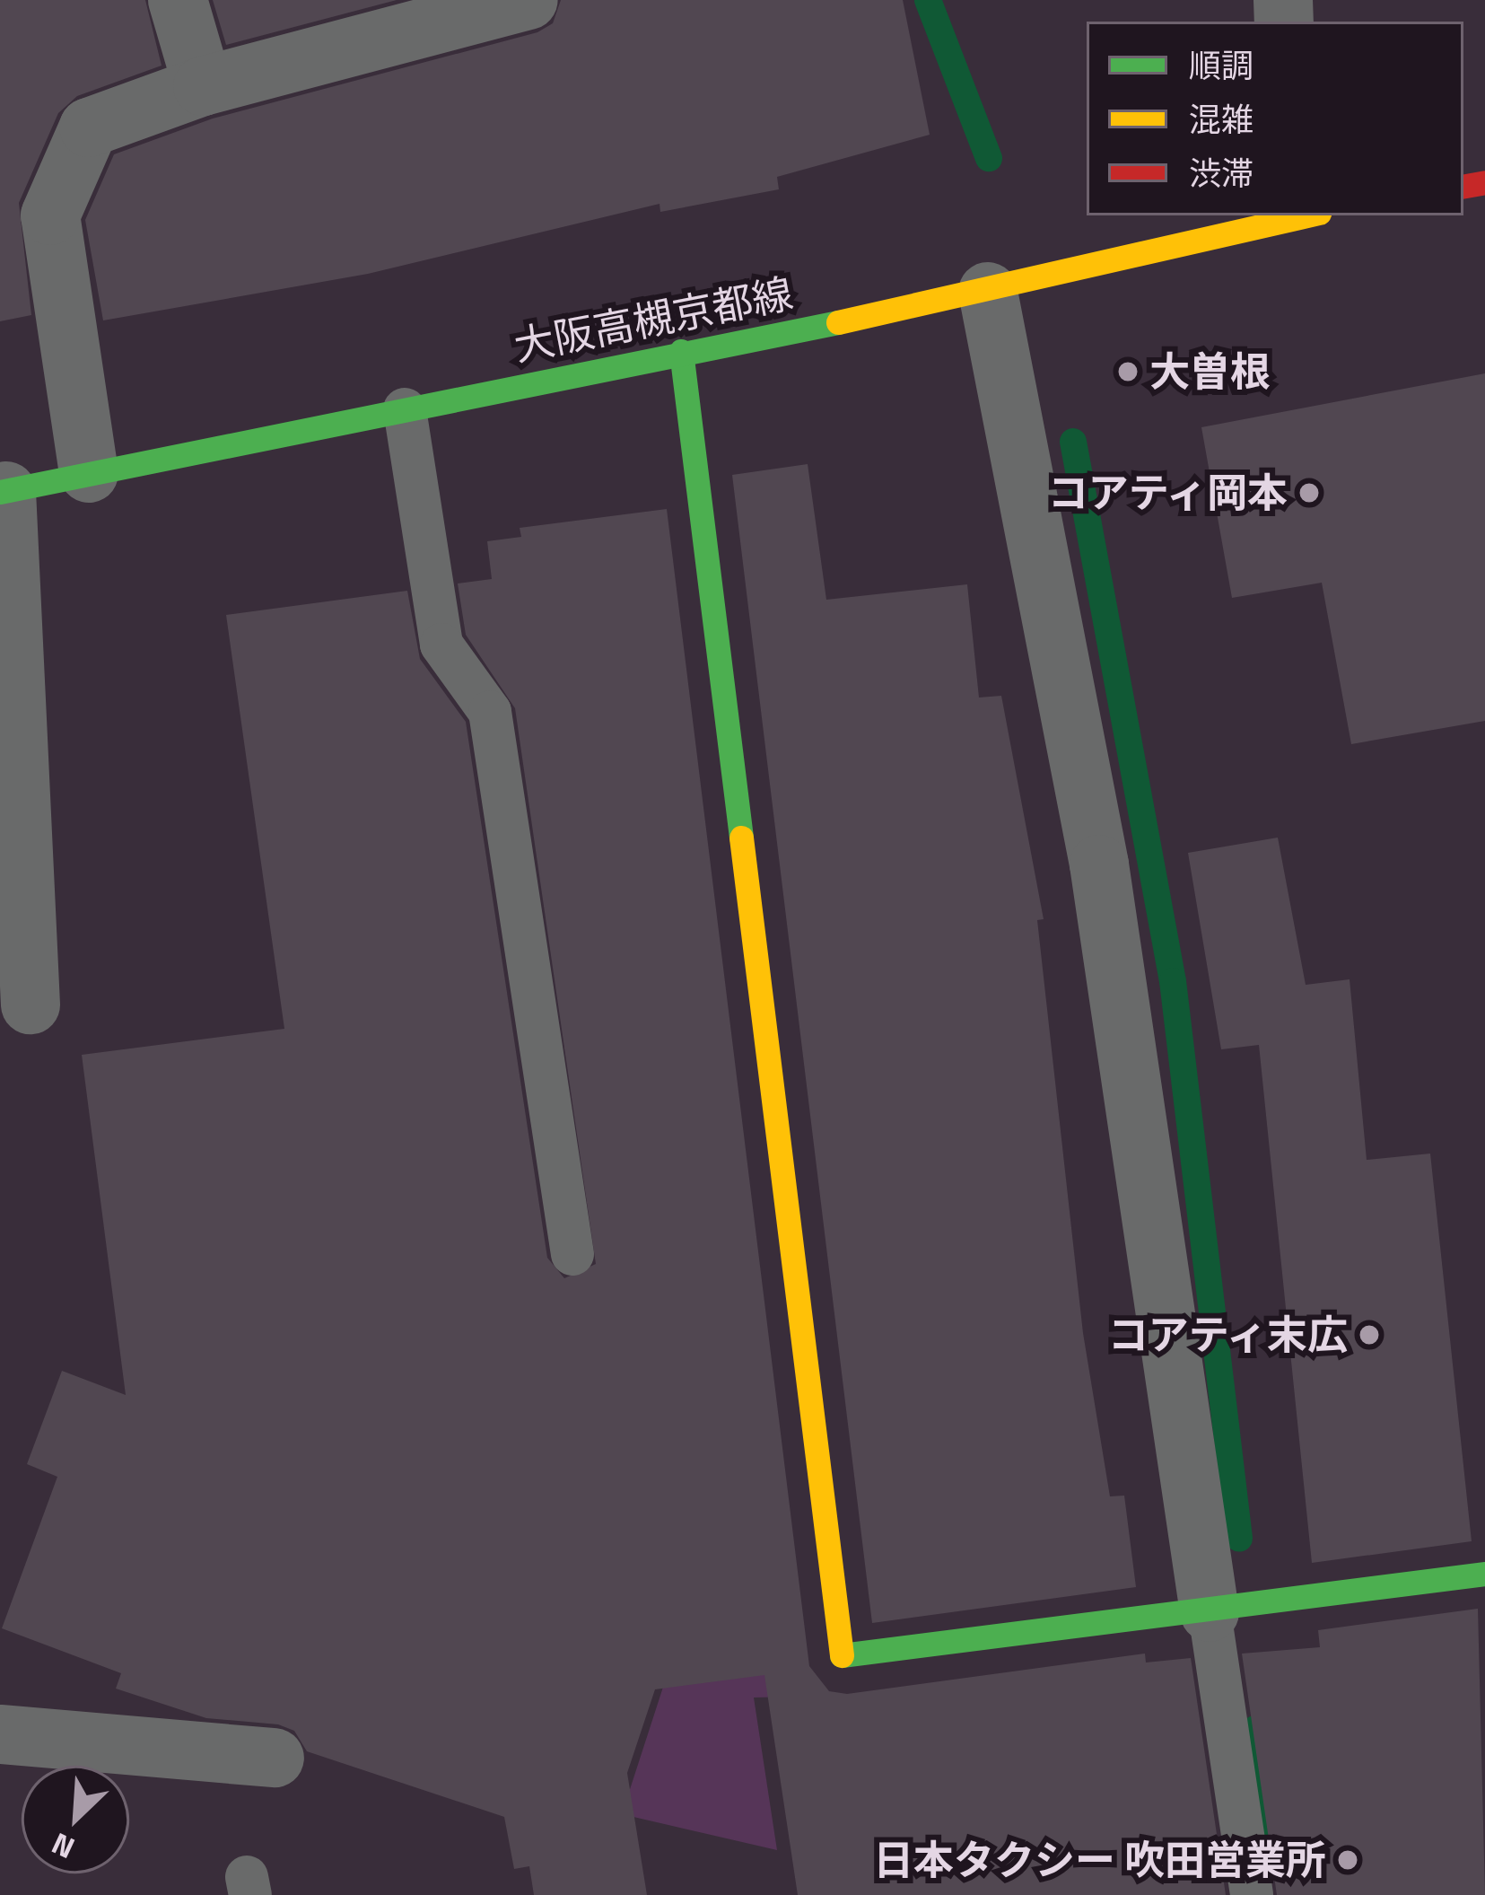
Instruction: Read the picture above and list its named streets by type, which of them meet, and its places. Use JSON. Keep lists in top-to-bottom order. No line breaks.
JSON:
{"streets":{"street":["大阪高槻京都線"]},"places":["大曽根","コアティ岡本","コアティ末広","日本タクシー 吹田営業所"],"legend":["順調","混雑","渋滞"],"north":"bottom left"}
